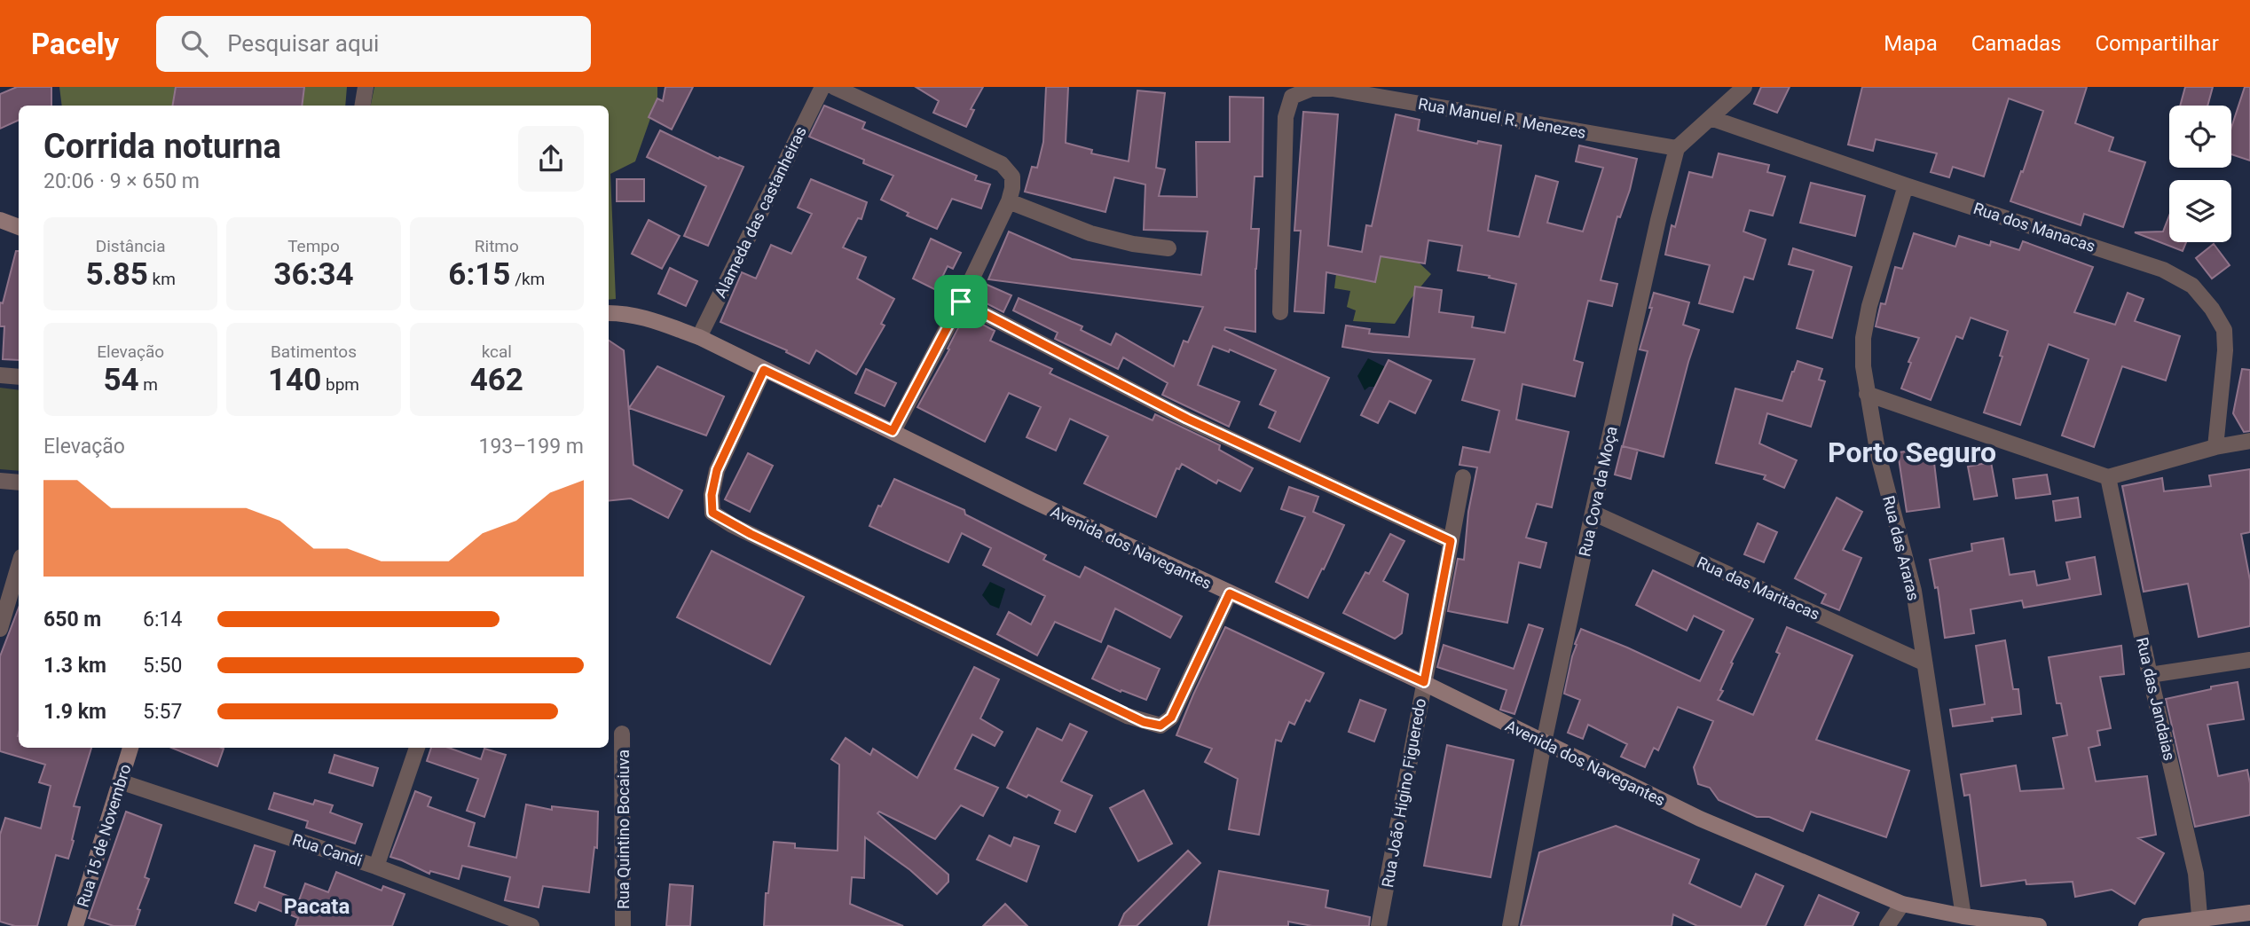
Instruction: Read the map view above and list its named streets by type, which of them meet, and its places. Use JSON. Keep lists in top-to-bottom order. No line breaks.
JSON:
{"streets":{"main road":["Avenida dos Navegantes","Rua 15 de Novembro"],"street":["Rua Manuel R. Menezes","Alameda das castanheiras","Rua dos Manacas","Rua Cova da Moça","Rua das Araras","Rua das Maritacas","Rua das Jandaias","Rua João Higino Figueredo","Rua Quintino Bocaiuva","Rua Candi"]},"crossings":[["Rua Manuel R. Menezes","Rua Cova da Moça"],["Alameda das castanheiras","Avenida dos Navegantes"],["Rua dos Manacas","Rua das Araras"],["Rua Cova da Moça","Avenida dos Navegantes"],["Rua Cova da Moça","Rua das Maritacas"],["Avenida dos Navegantes","Rua das Araras"],["Avenida dos Navegantes","Rua João Higino Figueredo"],["Rua das Araras","Rua das Maritacas"],["Rua 15 de Novembro","Rua Candi"]],"districts":["Porto Seguro","Pacata"],"page":{"header":"Pacely","search":"Pesquisar aqui","nav":["Mapa","Camadas","Compartilhar"],"heading":["Corrida noturna","20:06 · 9 × 650 m"],"stats":[["Distância","5.85 km"],["Tempo","36:34"],["Ritmo","6:15 /km"],["Elevação","54 m"],["Batimentos","140 bpm"],["kcal","462"]],"chart":["Elevação","193–199 m"],"list":[{"name":"650 m","note":"6:14"},{"name":"1.3 km","note":"5:50"},{"name":"1.9 km","note":"5:57"}]}}
